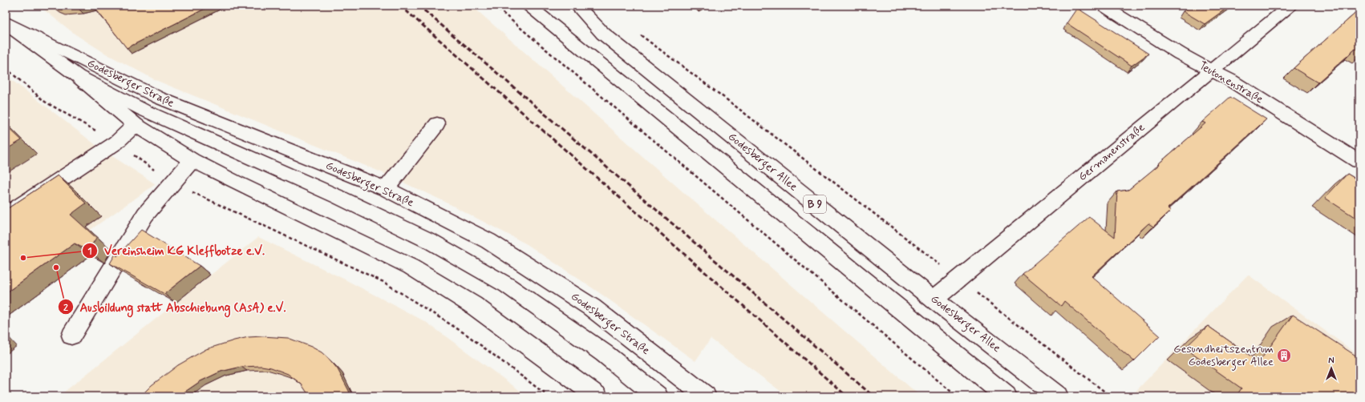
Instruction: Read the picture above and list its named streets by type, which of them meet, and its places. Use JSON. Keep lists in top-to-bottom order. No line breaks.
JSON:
{"streets":{"street":["Teutonenstraße","Godesberger Straße","Germanenstraße","Godesberger Allee","B 9"]},"crossings":[["Teutonenstraße","Germanenstraße"],["Germanenstraße","Godesberger Allee"]],"places":{"other":["Vereinsheim KG Kleffbotze e.V.","Ausbildung statt Abschiebung (AsA) e.V."],"building":["Gesundheitszentrum Godesberger Allee"]},"north":"top"}
